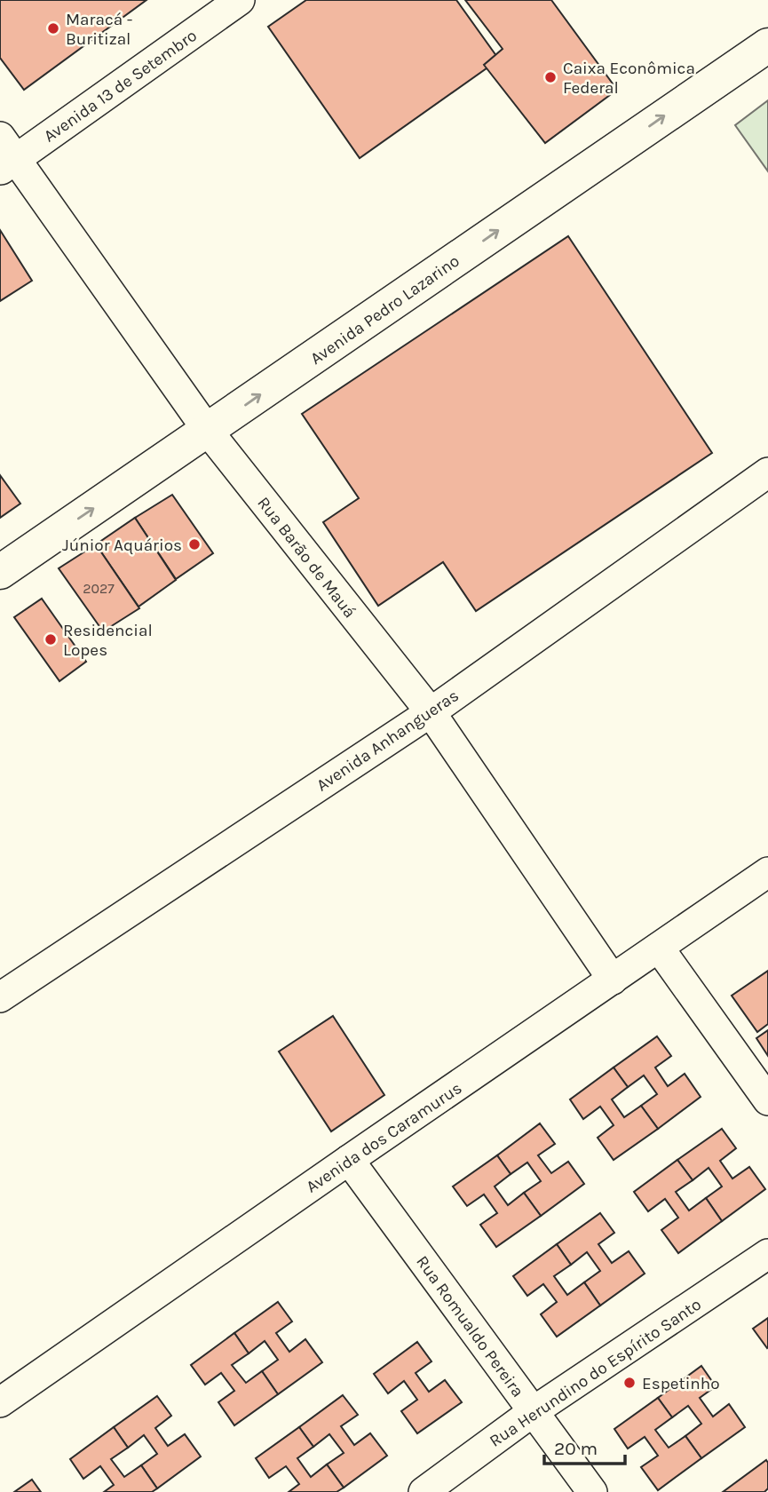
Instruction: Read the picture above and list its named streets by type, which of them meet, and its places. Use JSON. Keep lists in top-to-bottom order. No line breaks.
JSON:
{"streets":{"main road":["Avenida Pedro Lazarino"],"street":["Avenida 13 de Setembro","Rua Barão de Mauá","Avenida Anhangueras","Avenida dos Caramurus","Rua Romualdo Pereira","Rua Herundino do Espírito Santo"]},"crossings":[["Avenida 13 de Setembro","Rua Barão de Mauá"],["Avenida Pedro Lazarino","Rua Barão de Mauá"],["Rua Barão de Mauá","Avenida Anhangueras"],["Rua Barão de Mauá","Avenida dos Caramurus"],["Avenida dos Caramurus","Rua Romualdo Pereira"],["Rua Romualdo Pereira","Rua Herundino do Espírito Santo"]],"one_way":["Avenida Pedro Lazarino"],"places":["Maracá - Buritizal","Caixa Econômica Federal","Júnior Aquários","Residencial Lopes","Espetinho"],"house_numbers":["2027"],"scale_bar":"20 m"}
